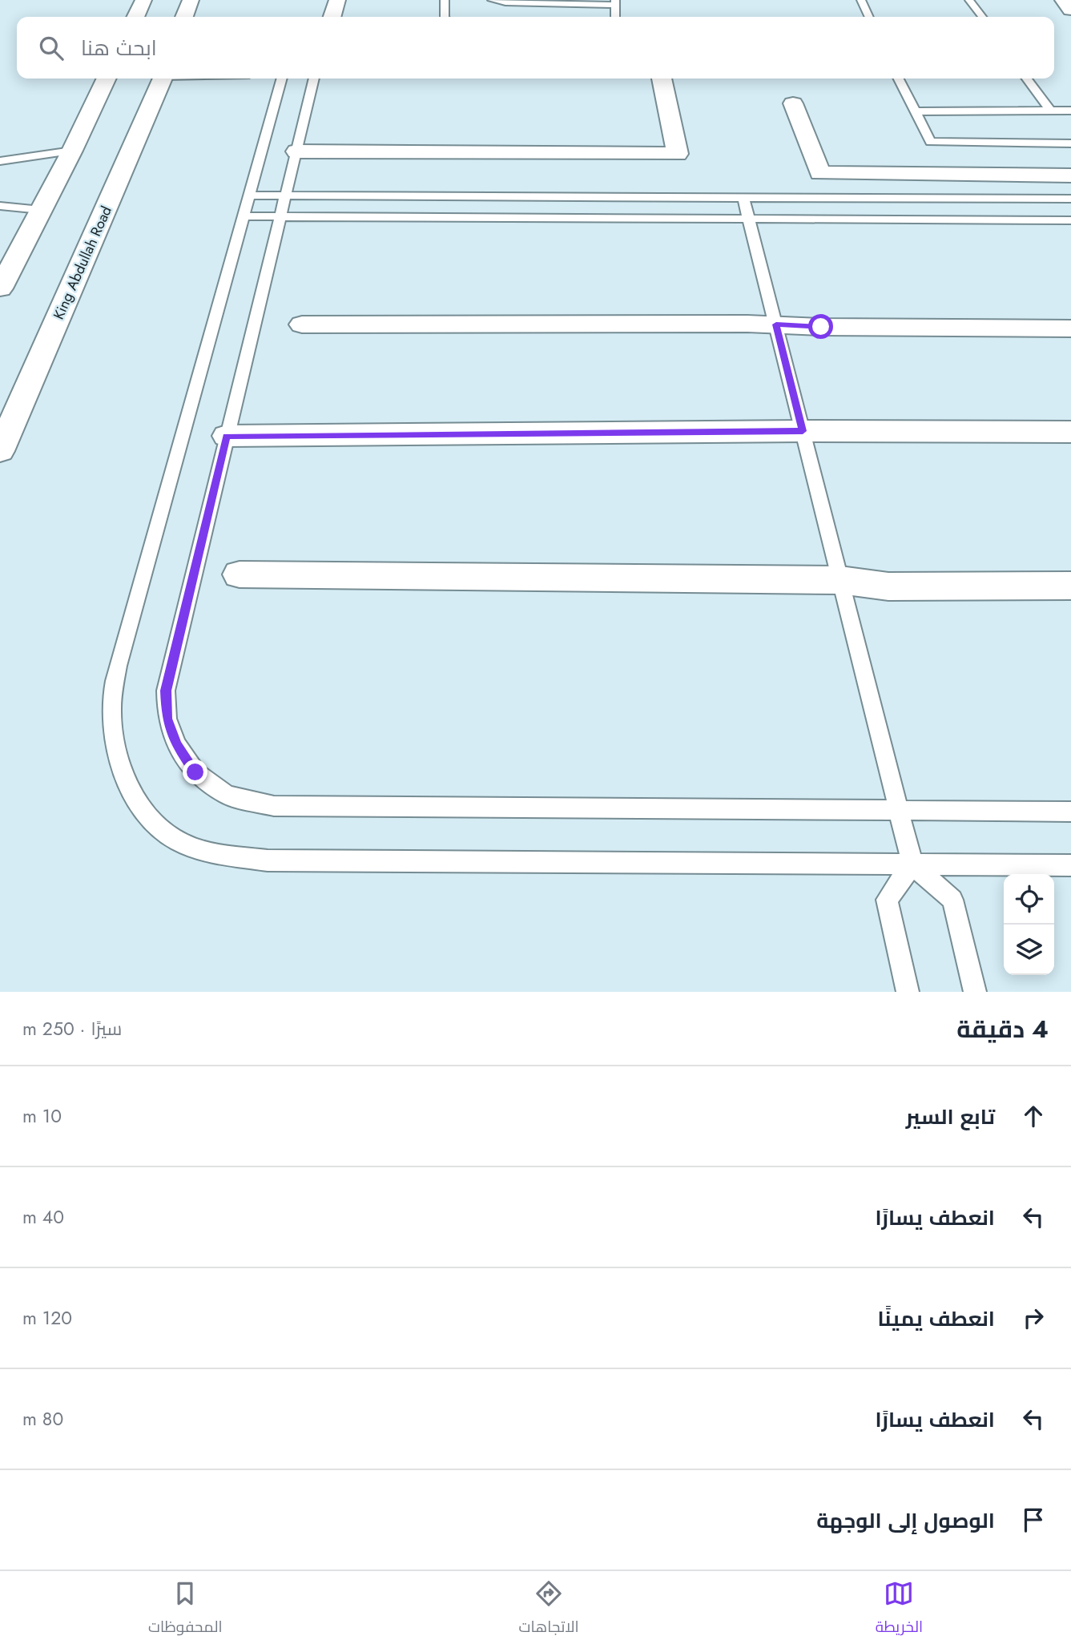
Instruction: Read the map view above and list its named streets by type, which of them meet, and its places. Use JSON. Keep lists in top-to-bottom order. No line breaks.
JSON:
{"streets":{"street":["King Abdullah Road"]},"page":{"search":"ابحث هنا","heading":["4 دقيقة","سيرًا · 250 m"],"list":[["تابع السير","10 m"],["انعطف يسارًا","40 m"],["انعطف يمينًا","120 m"],["انعطف يسارًا","80 m"],"الوصول إلى الوجهة"],"nav":["الخريطة","الاتجاهات","المحفوظات"]}}
